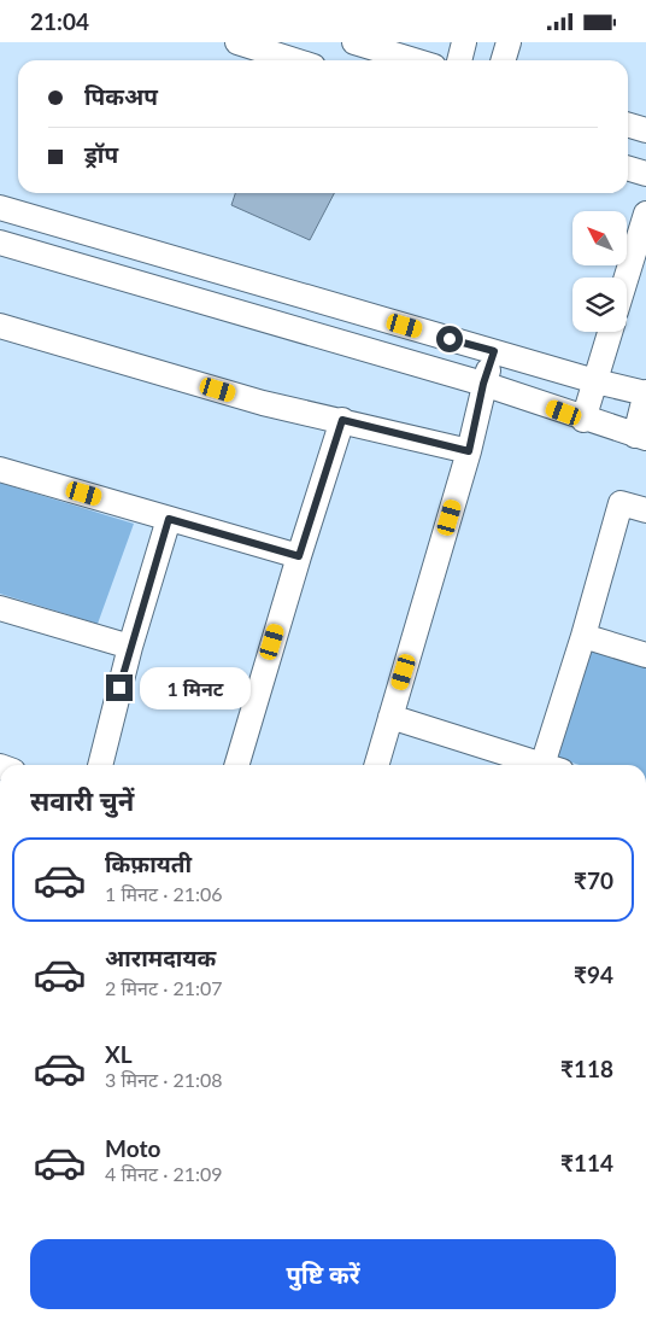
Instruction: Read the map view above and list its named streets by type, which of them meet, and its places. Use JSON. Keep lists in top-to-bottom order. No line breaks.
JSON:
{"north":"top left","page":{"status":"21:04","banner":["पिकअप","ड्रॉप"],"bubble":"1 मिनट","heading":"सवारी चुनें","list":[{"name":"किफ़ायती","note":"1 मिनट · 21:06","value":"₹70"},{"name":"आरामदायक","note":"2 मिनट · 21:07","value":"₹94"},{"name":"XL","note":"3 मिनट · 21:08","value":"₹118"},{"name":"Moto","note":"4 मिनट · 21:09","value":"₹114"}],"buttons":"पुष्टि करें"}}
